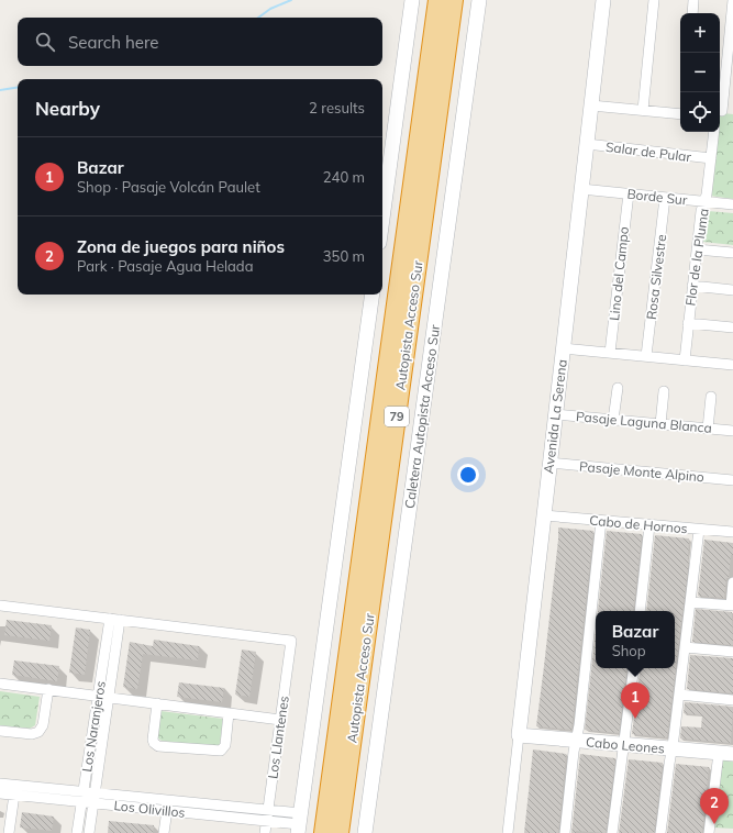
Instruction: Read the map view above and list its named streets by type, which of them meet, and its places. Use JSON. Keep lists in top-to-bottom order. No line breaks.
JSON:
{"streets":{"highway":["Autopista Acceso Sur","79"],"main road":["Caletera Autopista Acceso Sur","Avenida La Serena","Cabo Leones"],"street":["Salar de Pular","Borde Sur","Flor de la Pluma","Lino del Campo","Rosa Silvestre","Pasaje Laguna Blanca","Pasaje Monte Alpino","Cabo de Hornos","Los Naranjeros","Los Llantenes","Los Olivillos"]},"crossings":[["Salar de Pular","Flor de la Pluma"],["Salar de Pular","Avenida La Serena"],["Borde Sur","Flor de la Pluma"],["Borde Sur","Lino del Campo"],["Borde Sur","Rosa Silvestre"],["Borde Sur","Avenida La Serena"],["Avenida La Serena","Pasaje Laguna Blanca"],["Avenida La Serena","Pasaje Monte Alpino"],["Avenida La Serena","Cabo de Hornos"],["Avenida La Serena","Cabo Leones"],["Los Naranjeros","Los Llantenes"],["Los Naranjeros","Los Olivillos"],["Los Llantenes","Los Olivillos"]],"page":{"map_buttons":["+","−"],"search":"Search here","heading":["Nearby","2 results"],"list":[{"mark":"1","name":"Bazar","note":"Shop · Pasaje Volcán Paulet","value":"240 m"},{"mark":"2","name":"Zona de juegos para niños","note":"Park · Pasaje Agua Helada","value":"350 m"}],"popup":["Bazar","Shop"],"pins":["1","2"]}}
